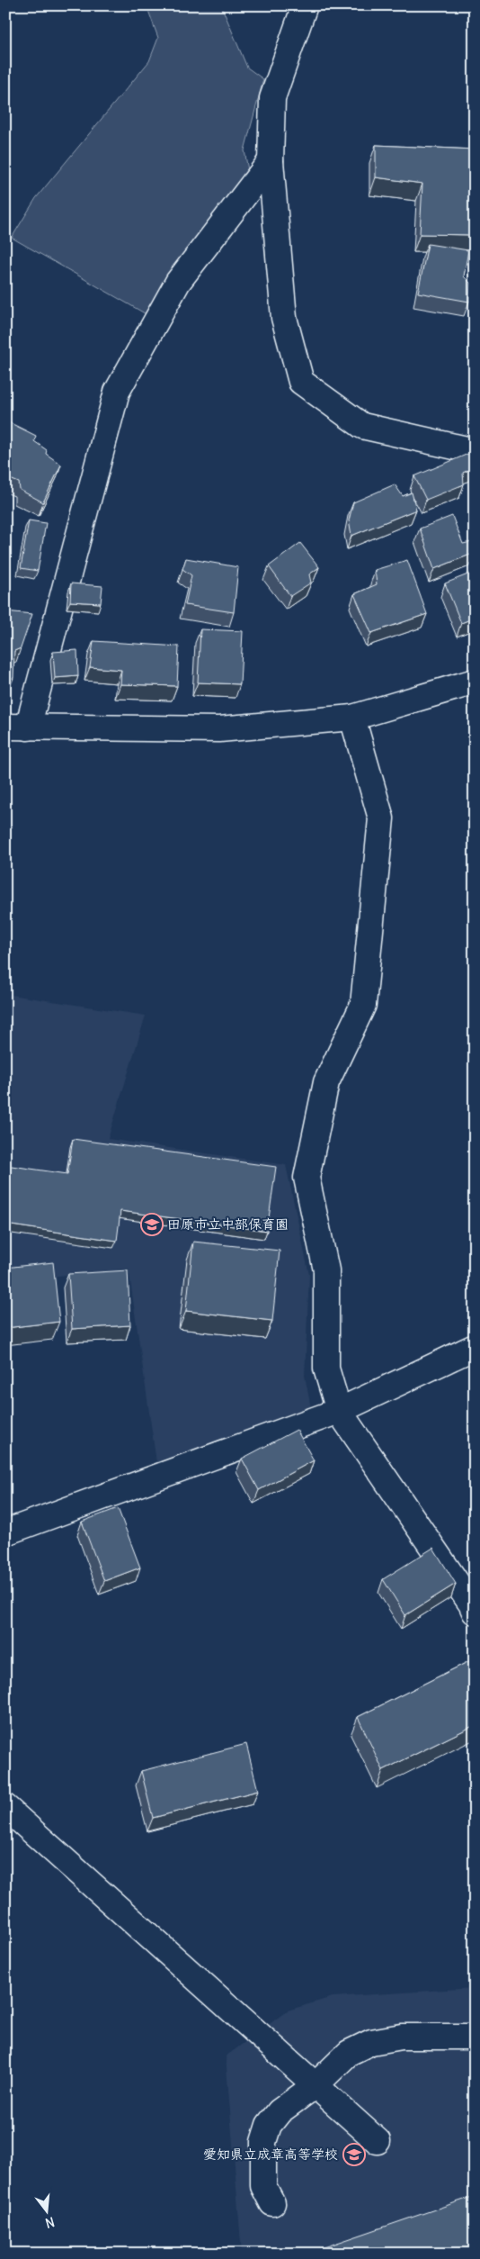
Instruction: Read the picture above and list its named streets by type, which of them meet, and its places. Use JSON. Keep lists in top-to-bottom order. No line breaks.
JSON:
{"places":{"school or university":["田原市立中部保育園","愛知県立成章高等学校"]},"north":"bottom"}
